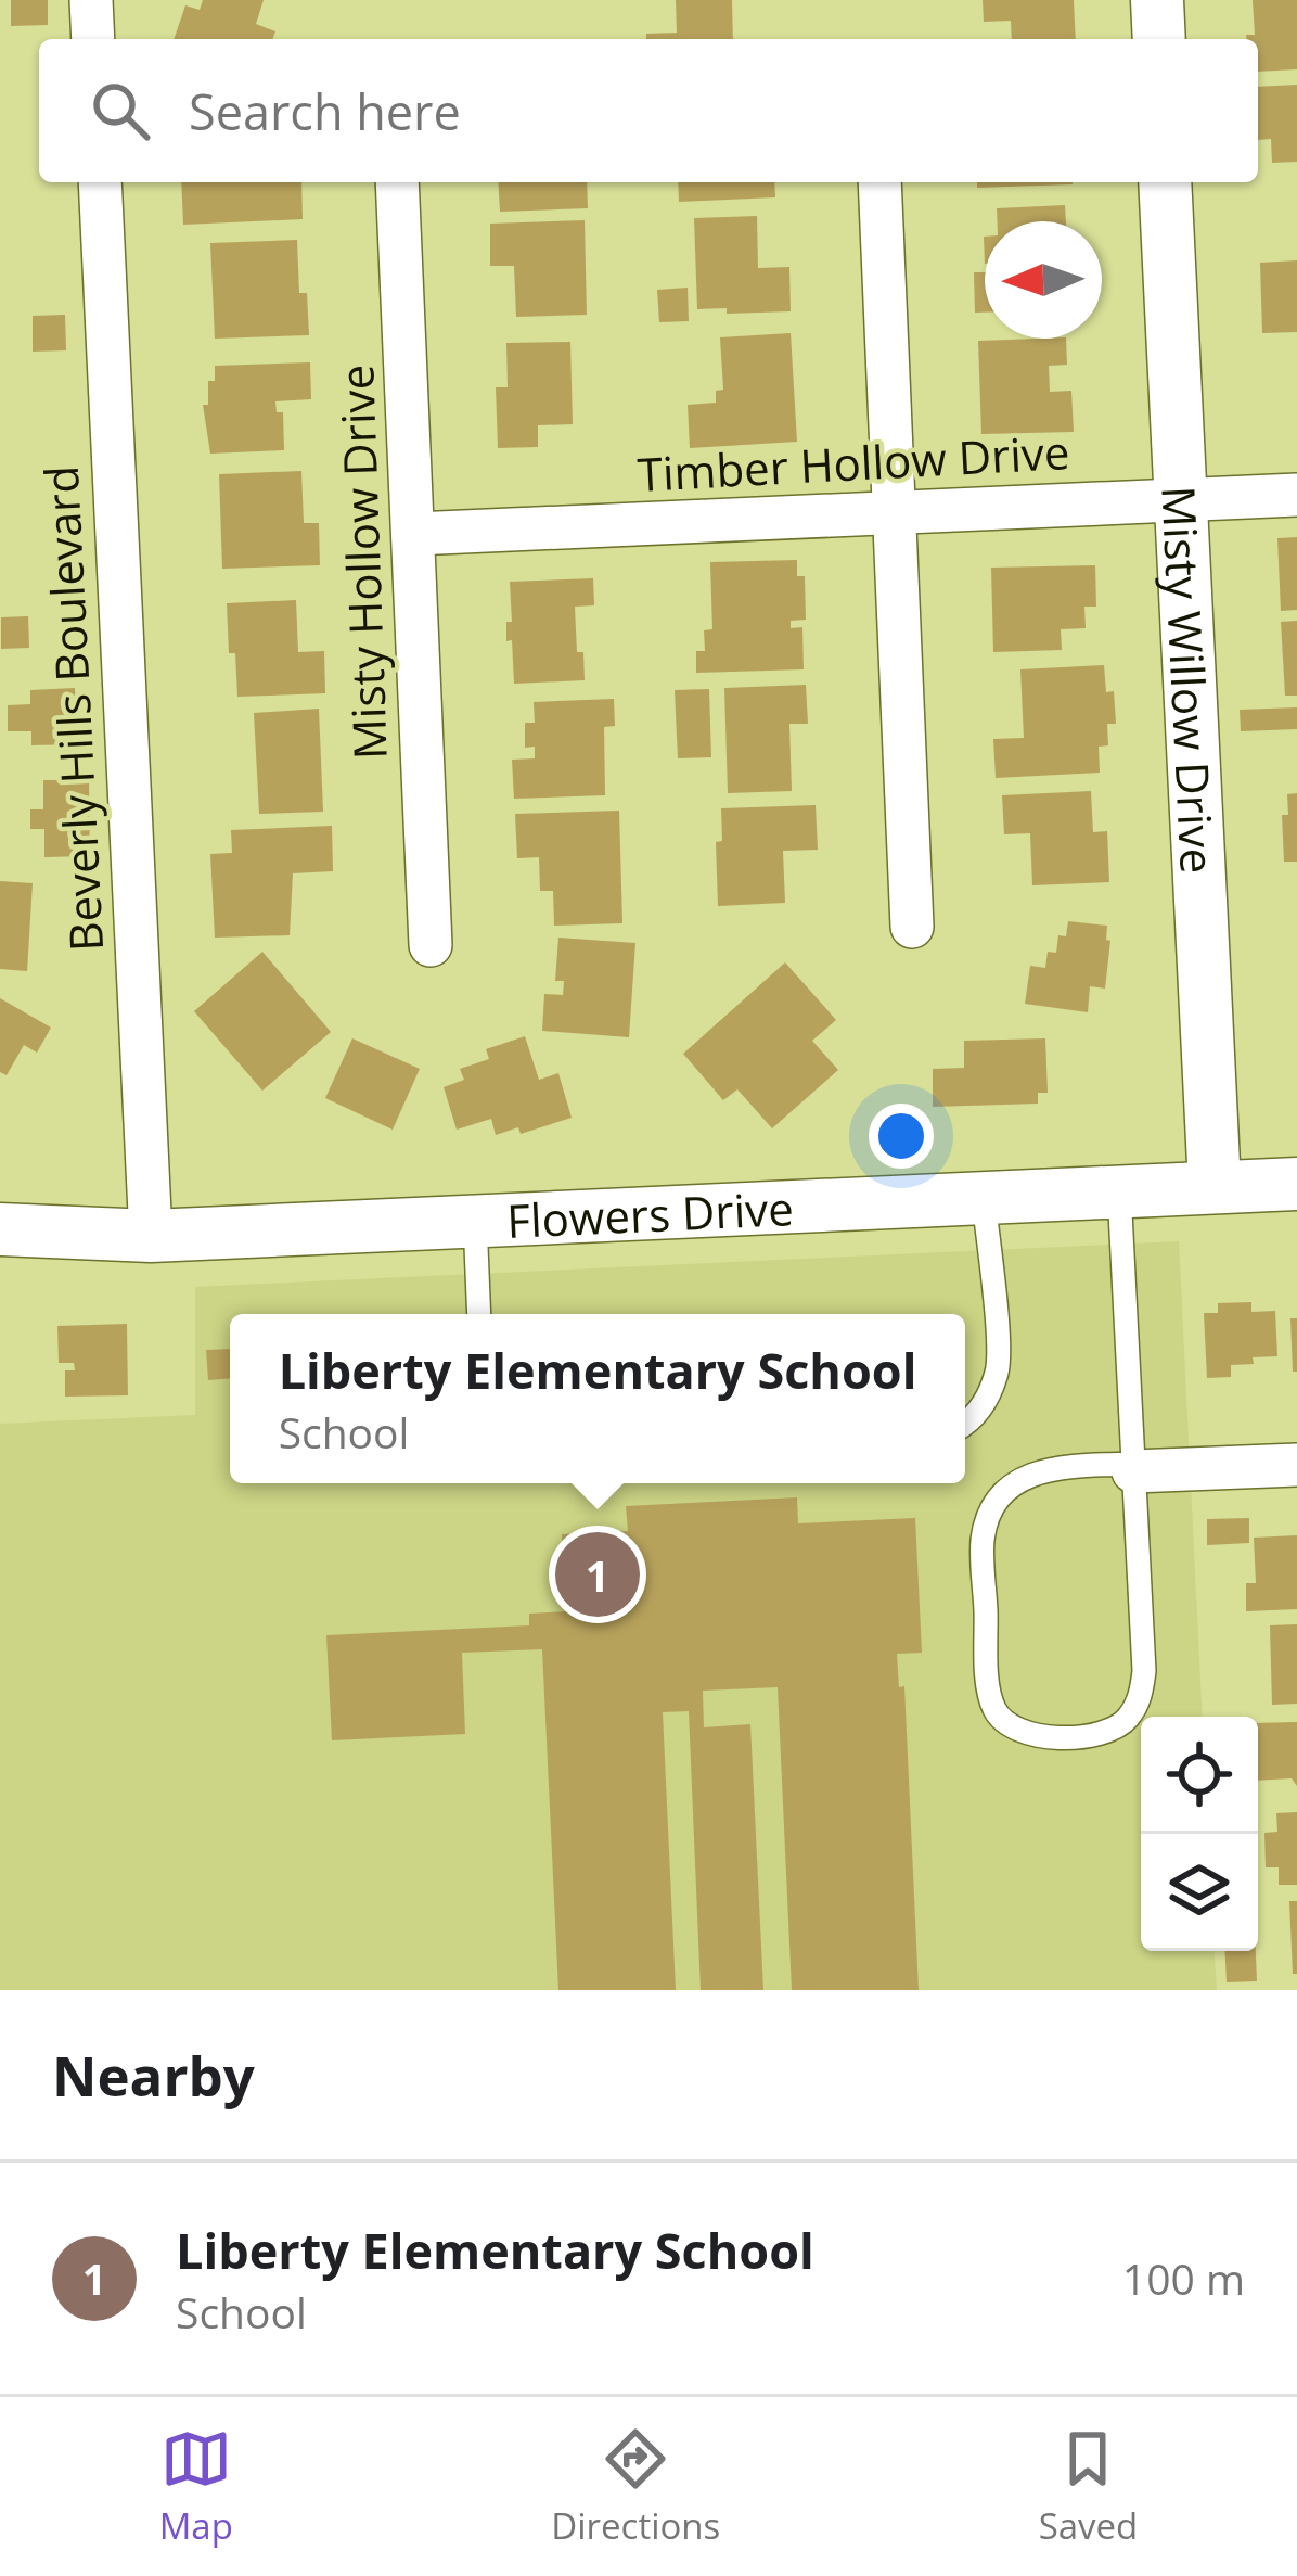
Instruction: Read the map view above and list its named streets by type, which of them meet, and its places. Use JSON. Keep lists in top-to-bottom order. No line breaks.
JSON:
{"streets":{"street":["Timber Hollow Drive","Misty Hollow Drive","Misty Willow Drive","Beverly Hills Boulevard","Flowers Drive"]},"crossings":[["Timber Hollow Drive","Misty Hollow Drive"],["Timber Hollow Drive","Misty Willow Drive"],["Misty Willow Drive","Flowers Drive"],["Beverly Hills Boulevard","Flowers Drive"]],"north":"left","page":{"search":"Search here","popup":["Liberty Elementary School","School"],"pins":"1","heading":"Nearby","list":[{"mark":"1","name":"Liberty Elementary School","note":"School","value":"100 m"}],"nav":["Map","Directions","Saved"]}}
